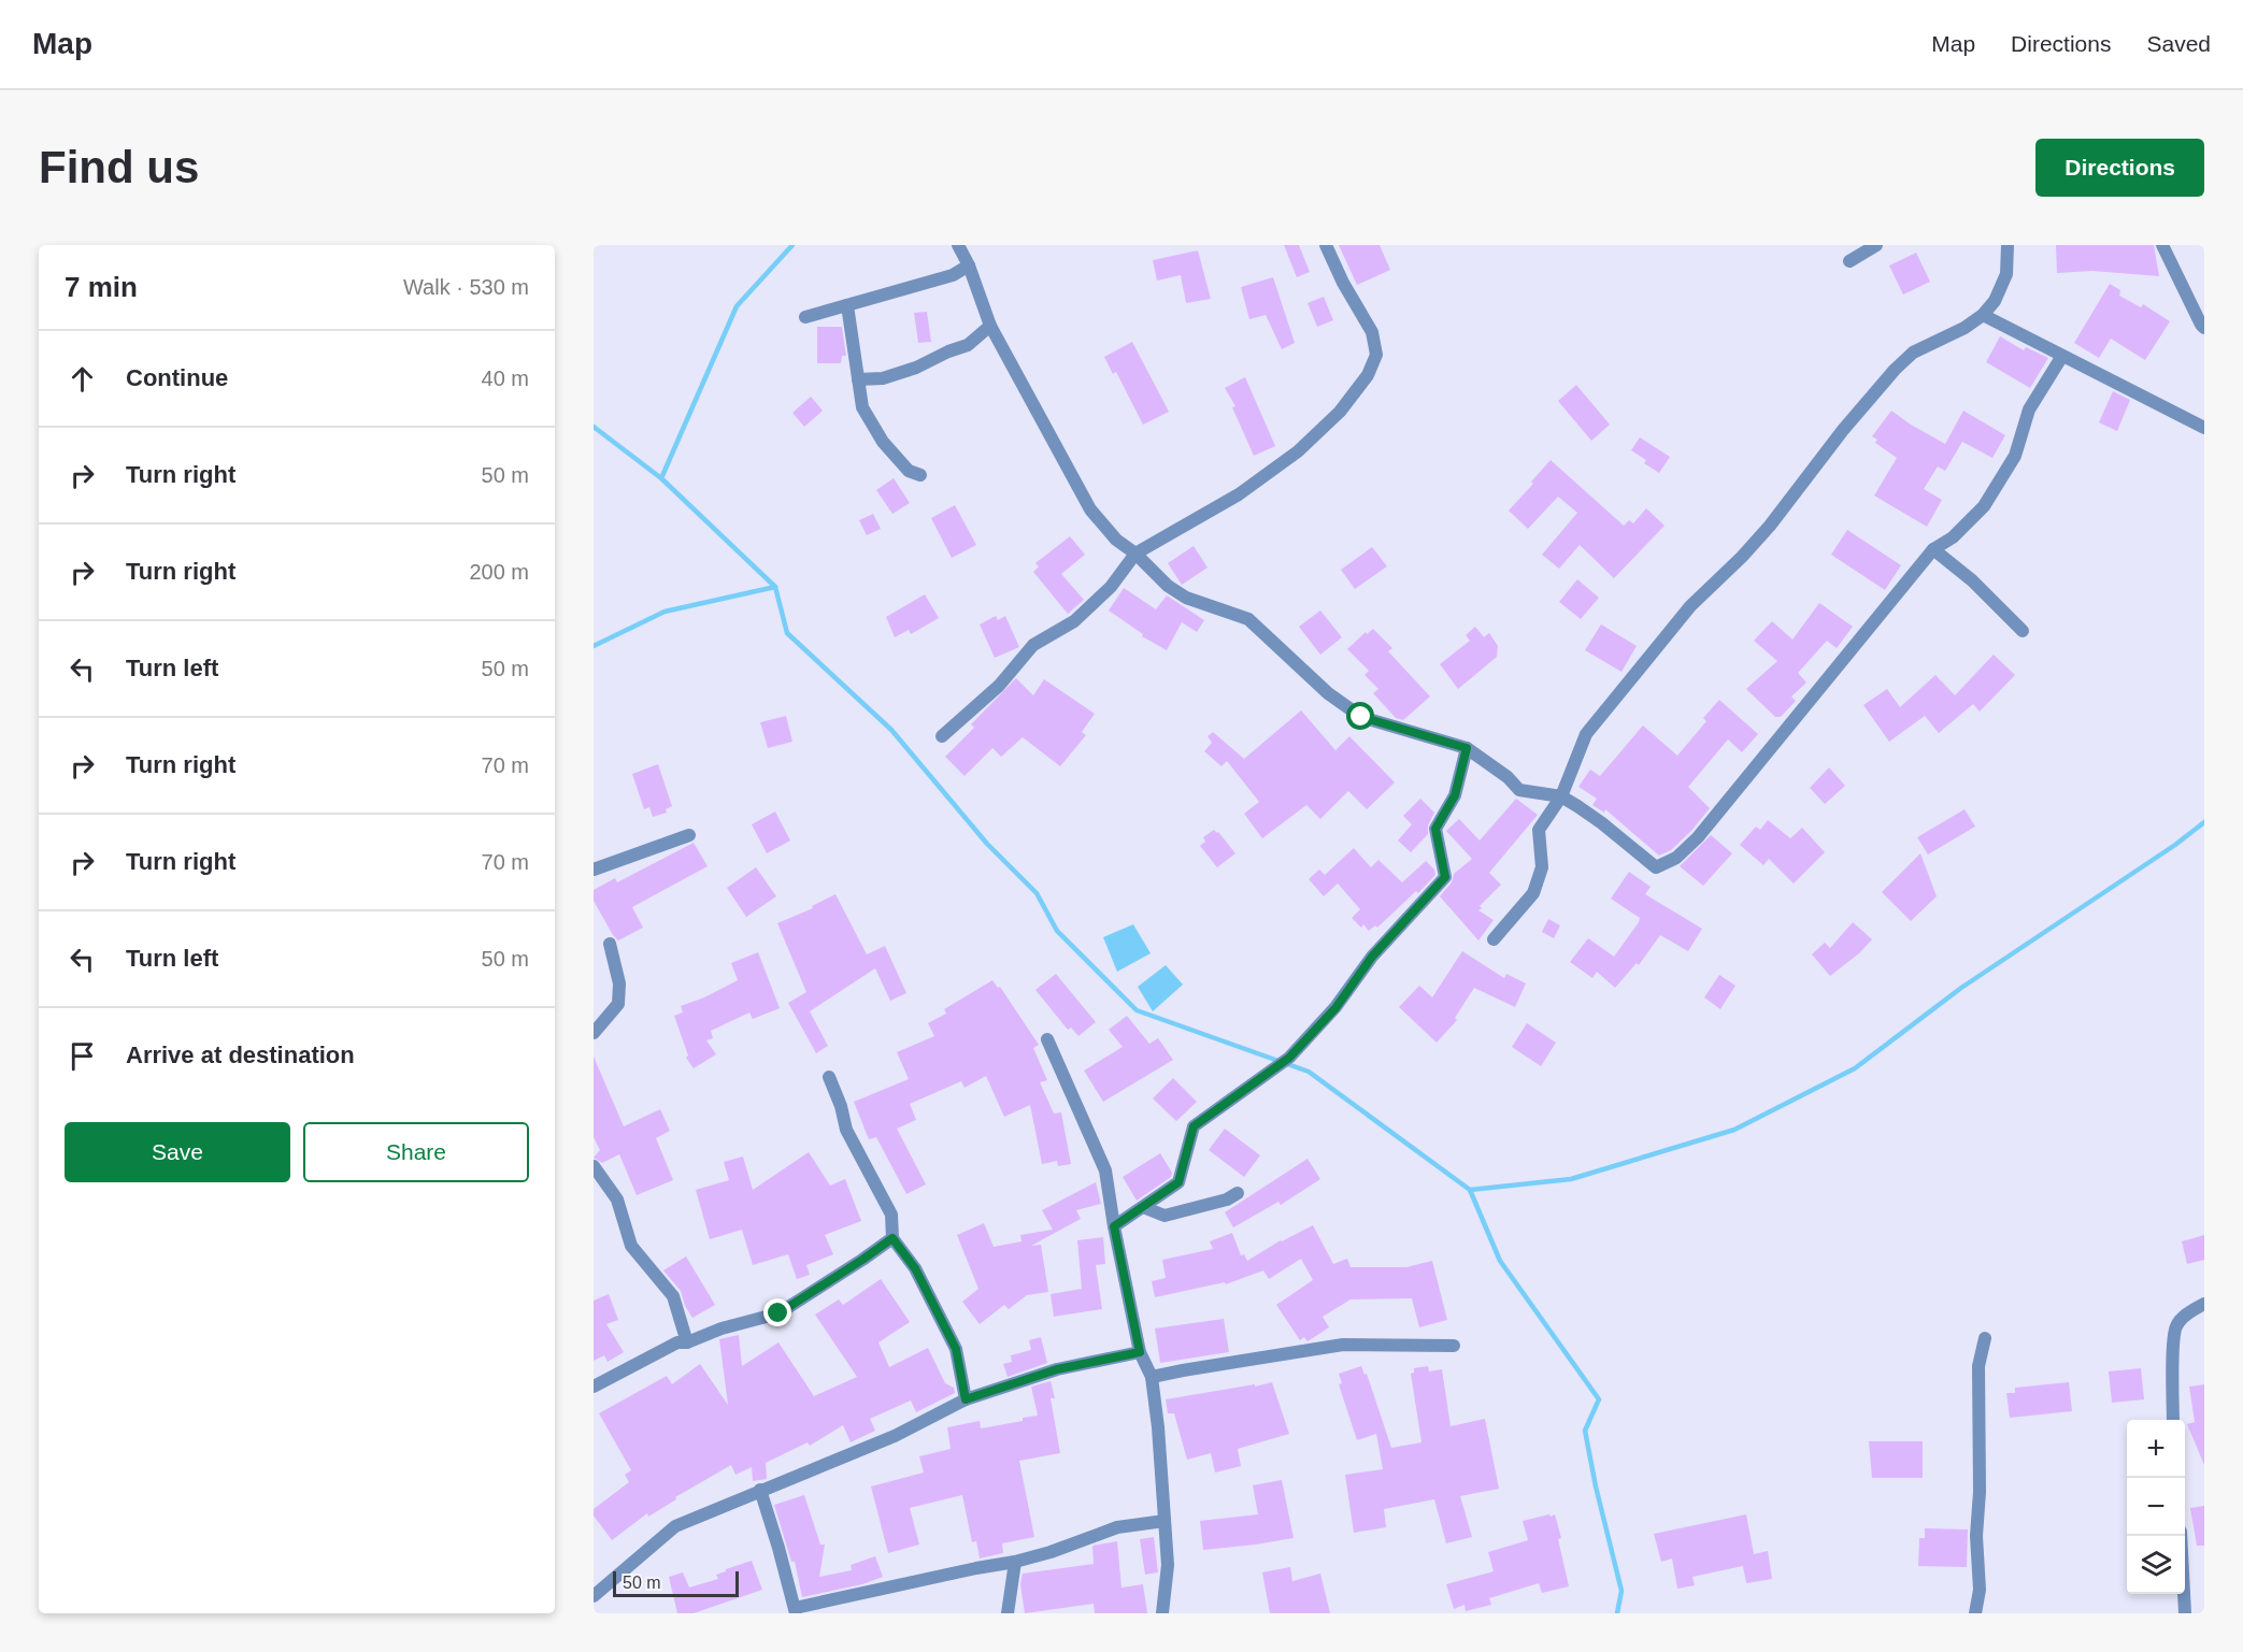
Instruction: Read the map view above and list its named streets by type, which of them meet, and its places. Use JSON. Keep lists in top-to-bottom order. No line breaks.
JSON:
{"scale_bar":"50 m","page":{"header":"Map","nav":["Map","Directions","Saved"],"buttons":["Directions",["Save","Share"]],"title":"Find us","heading":["7 min","Walk · 530 m"],"list":[["Continue","40 m"],["Turn right","50 m"],["Turn right","200 m"],["Turn left","50 m"],["Turn right","70 m"],["Turn right","70 m"],["Turn left","50 m"],"Arrive at destination"],"map_buttons":["+","−"],"scale":"50 m"}}
